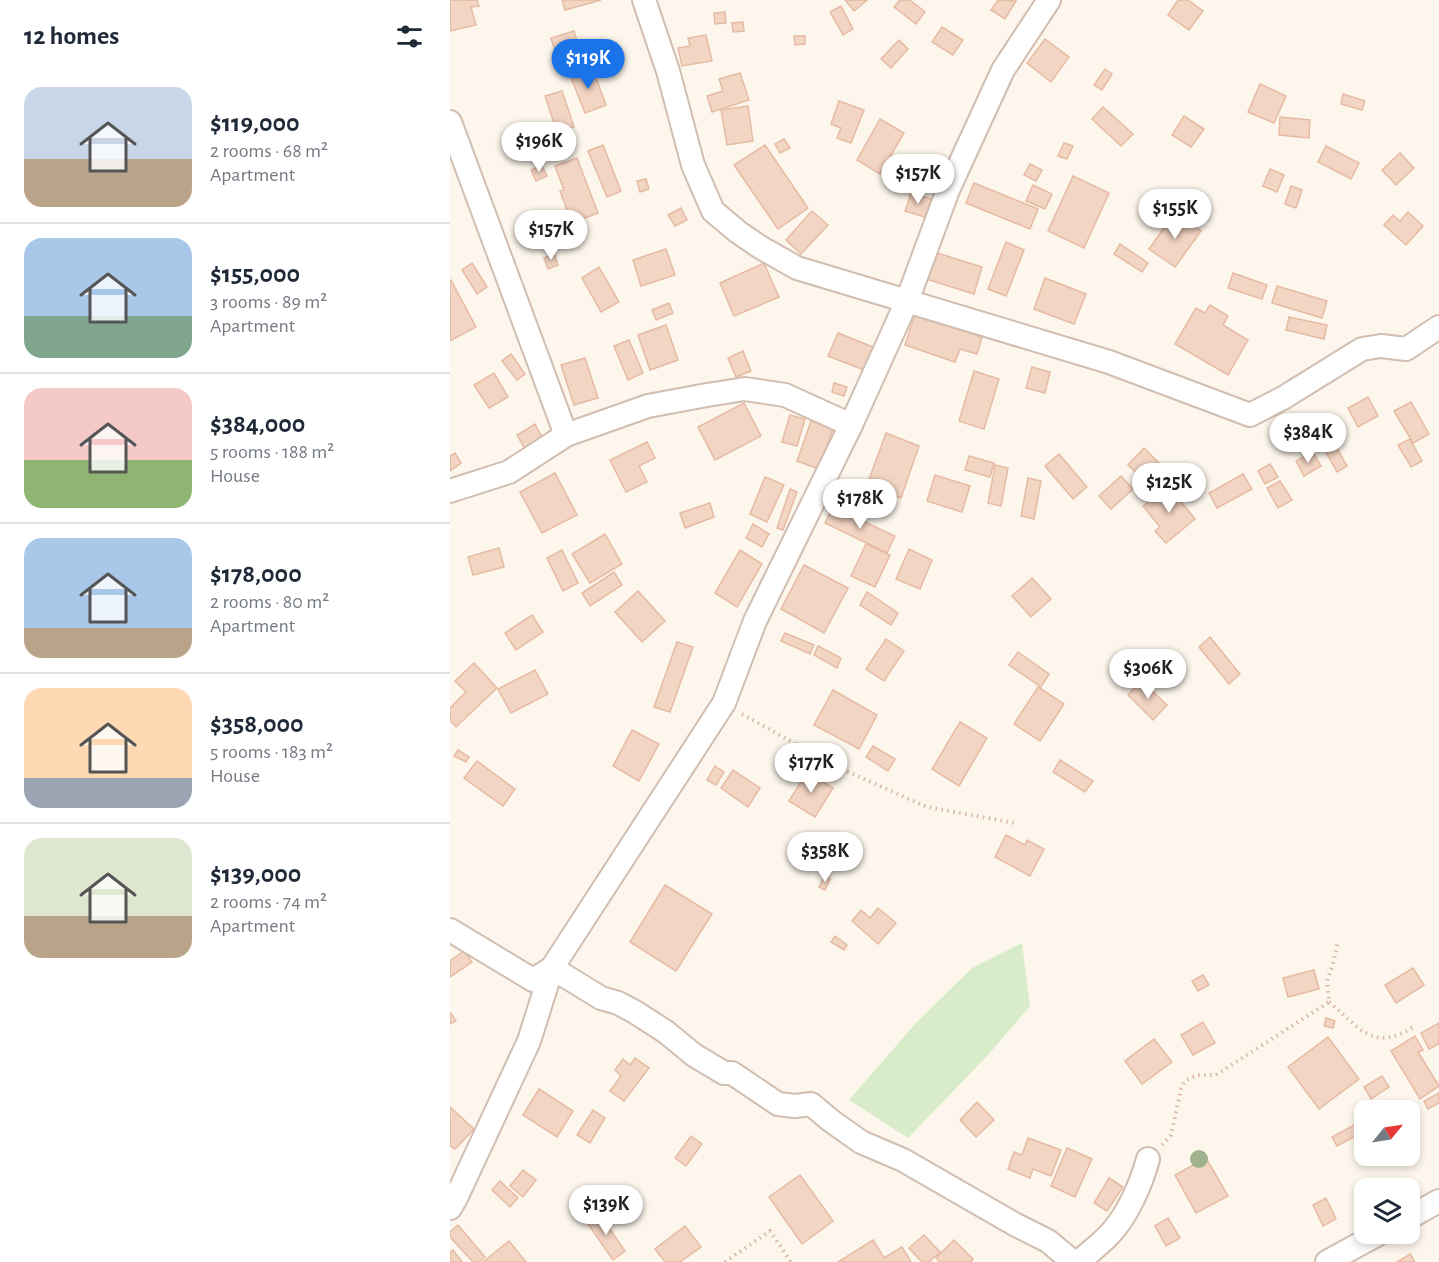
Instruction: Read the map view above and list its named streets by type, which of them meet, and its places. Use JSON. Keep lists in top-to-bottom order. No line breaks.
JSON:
{"north":"top right","page":{"heading":"12 homes","price":["$119K","$196K","$157K","$155K","$157K","$384K","$125K","$178K","$306K","$177K","$358K","$139K"],"list":[{"name":"$119,000","note":"2 rooms · 68 m² · Apartment"},{"name":"$155,000","note":"3 rooms · 89 m² · Apartment"},{"name":"$384,000","note":"5 rooms · 188 m² · House"},{"name":"$178,000","note":"2 rooms · 80 m² · Apartment"},{"name":"$358,000","note":"5 rooms · 183 m² · House"},{"name":"$139,000","note":"2 rooms · 74 m² · Apartment"}]}}
